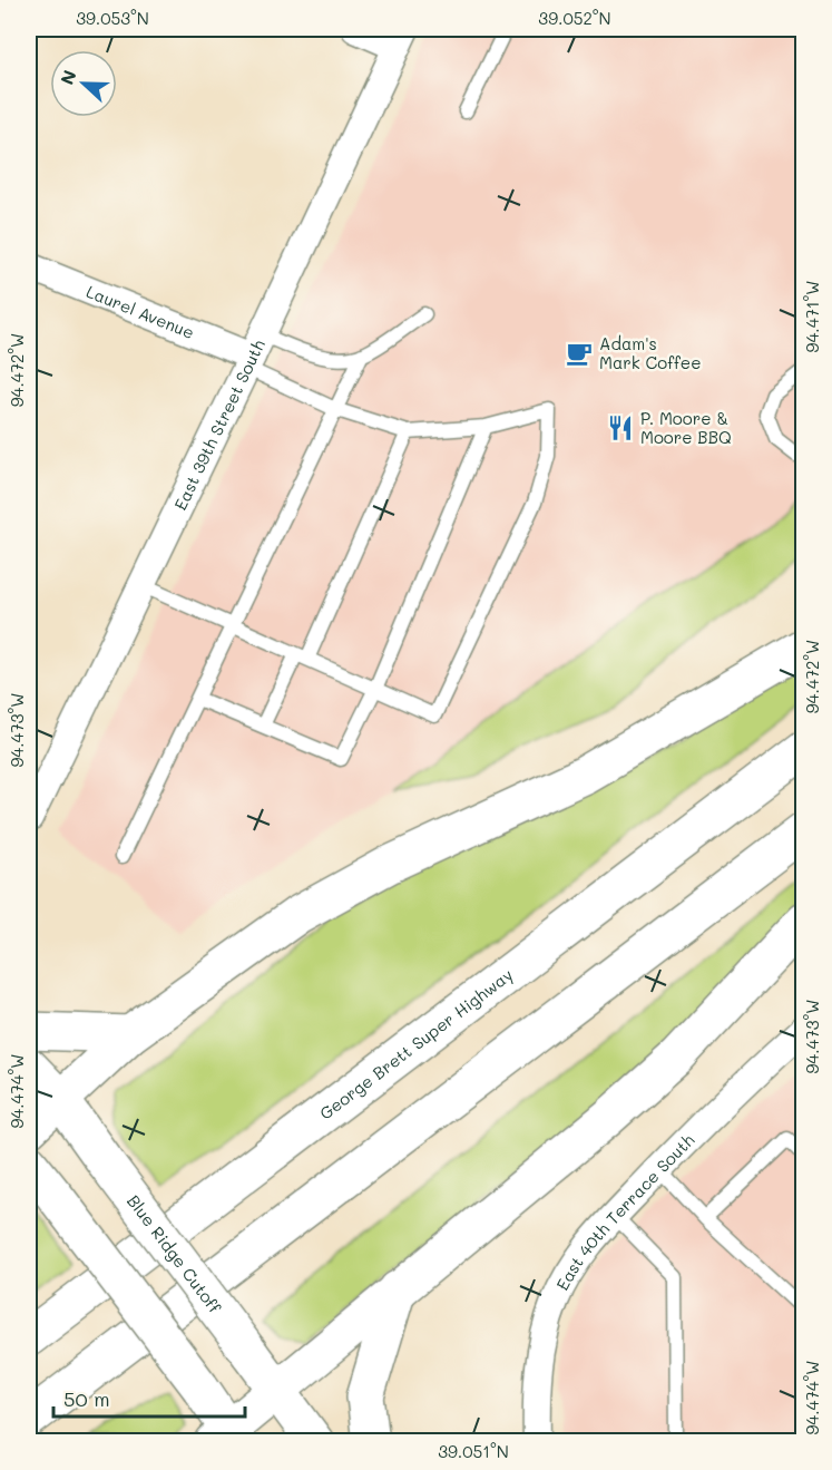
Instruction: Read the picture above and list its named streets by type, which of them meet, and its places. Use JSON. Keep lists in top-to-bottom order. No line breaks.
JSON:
{"streets":{"main road":["George Brett Super Highway","Blue Ridge Cutoff"],"street":["Laurel Avenue","East 39th Street South","East 40th Terrace South"]},"crossings":[["Laurel Avenue","East 39th Street South"]],"places":{"cafe":["Adam's Mark Coffee"],"restaurant":["P. Moore & Moore BBQ"]},"scale_bar":"50 m","north":"left","coordinates":["39.053°N","39.052°N","94.471°W","94.472°W","94.473°W","94.474°W","39.051°N"]}
